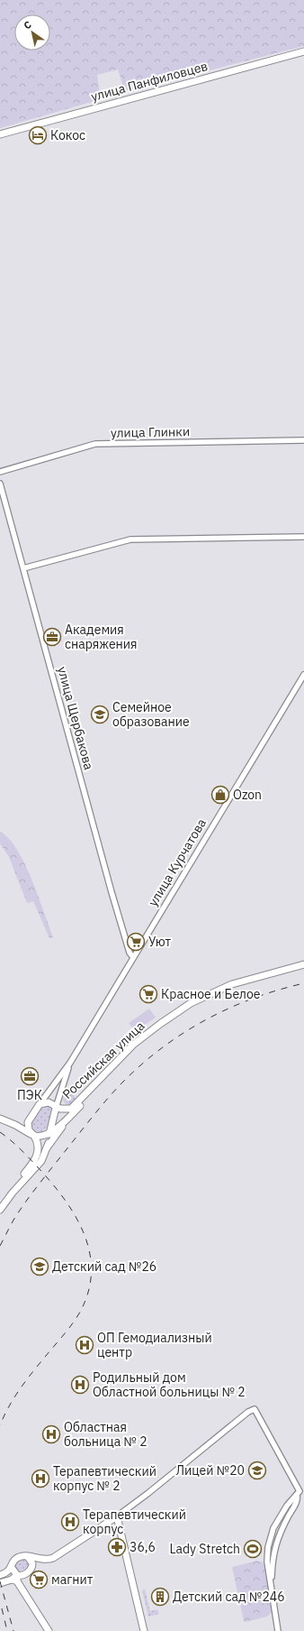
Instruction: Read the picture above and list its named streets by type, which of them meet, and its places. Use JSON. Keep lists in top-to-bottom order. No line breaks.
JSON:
{"streets":{"main road":["улица Панфиловцев","Российская улица"],"street":["улица Глинки","улица Щербакова","улица Курчатова"]},"crossings":[["улица Щербакова","улица Курчатова"],["улица Курчатова","Российская улица"]],"places":{"hotel":["Кокос"],"office":["Академия снаряжения","ПЭК"],"school or university":["Семейное образование","Детский сад №26","Лицей №20"],"shop":["Ozon"],"supermarket":["Уют","Красное и Белое","магнит"],"hospital":["ОП Гемодиализный центр","Родильный дом Областной больницы № 2","Областная больница № 2","Терапевтический корпус № 2","Терапевтический корпус"],"pharmacy":["36,6"],"sports":["Lady Stretch"],"building":["Детский сад №246"]},"north":"top left"}
